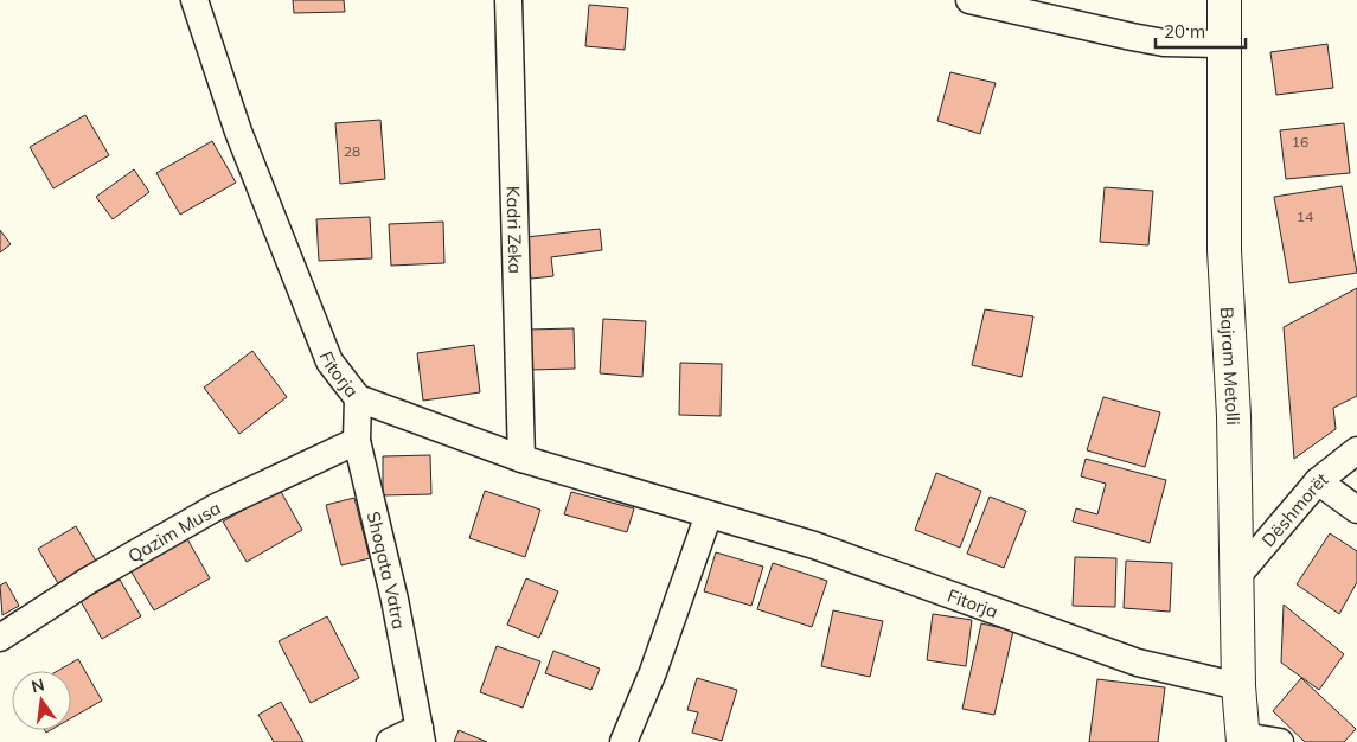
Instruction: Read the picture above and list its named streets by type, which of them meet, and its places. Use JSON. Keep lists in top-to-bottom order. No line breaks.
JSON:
{"streets":{"main road":["Bajram Metolli"],"street":["Kadri Zeka","Fitorja","Dëshmorët","Qazim Musa","Shoqata Vatra"]},"crossings":[["Kadri Zeka","Fitorja"],["Bajram Metolli","Fitorja"],["Bajram Metolli","Dëshmorët"],["Fitorja","Shoqata Vatra"],["Qazim Musa","Shoqata Vatra"]],"house_numbers":["16","28","14"],"scale_bar":"20 m","north":"top"}
